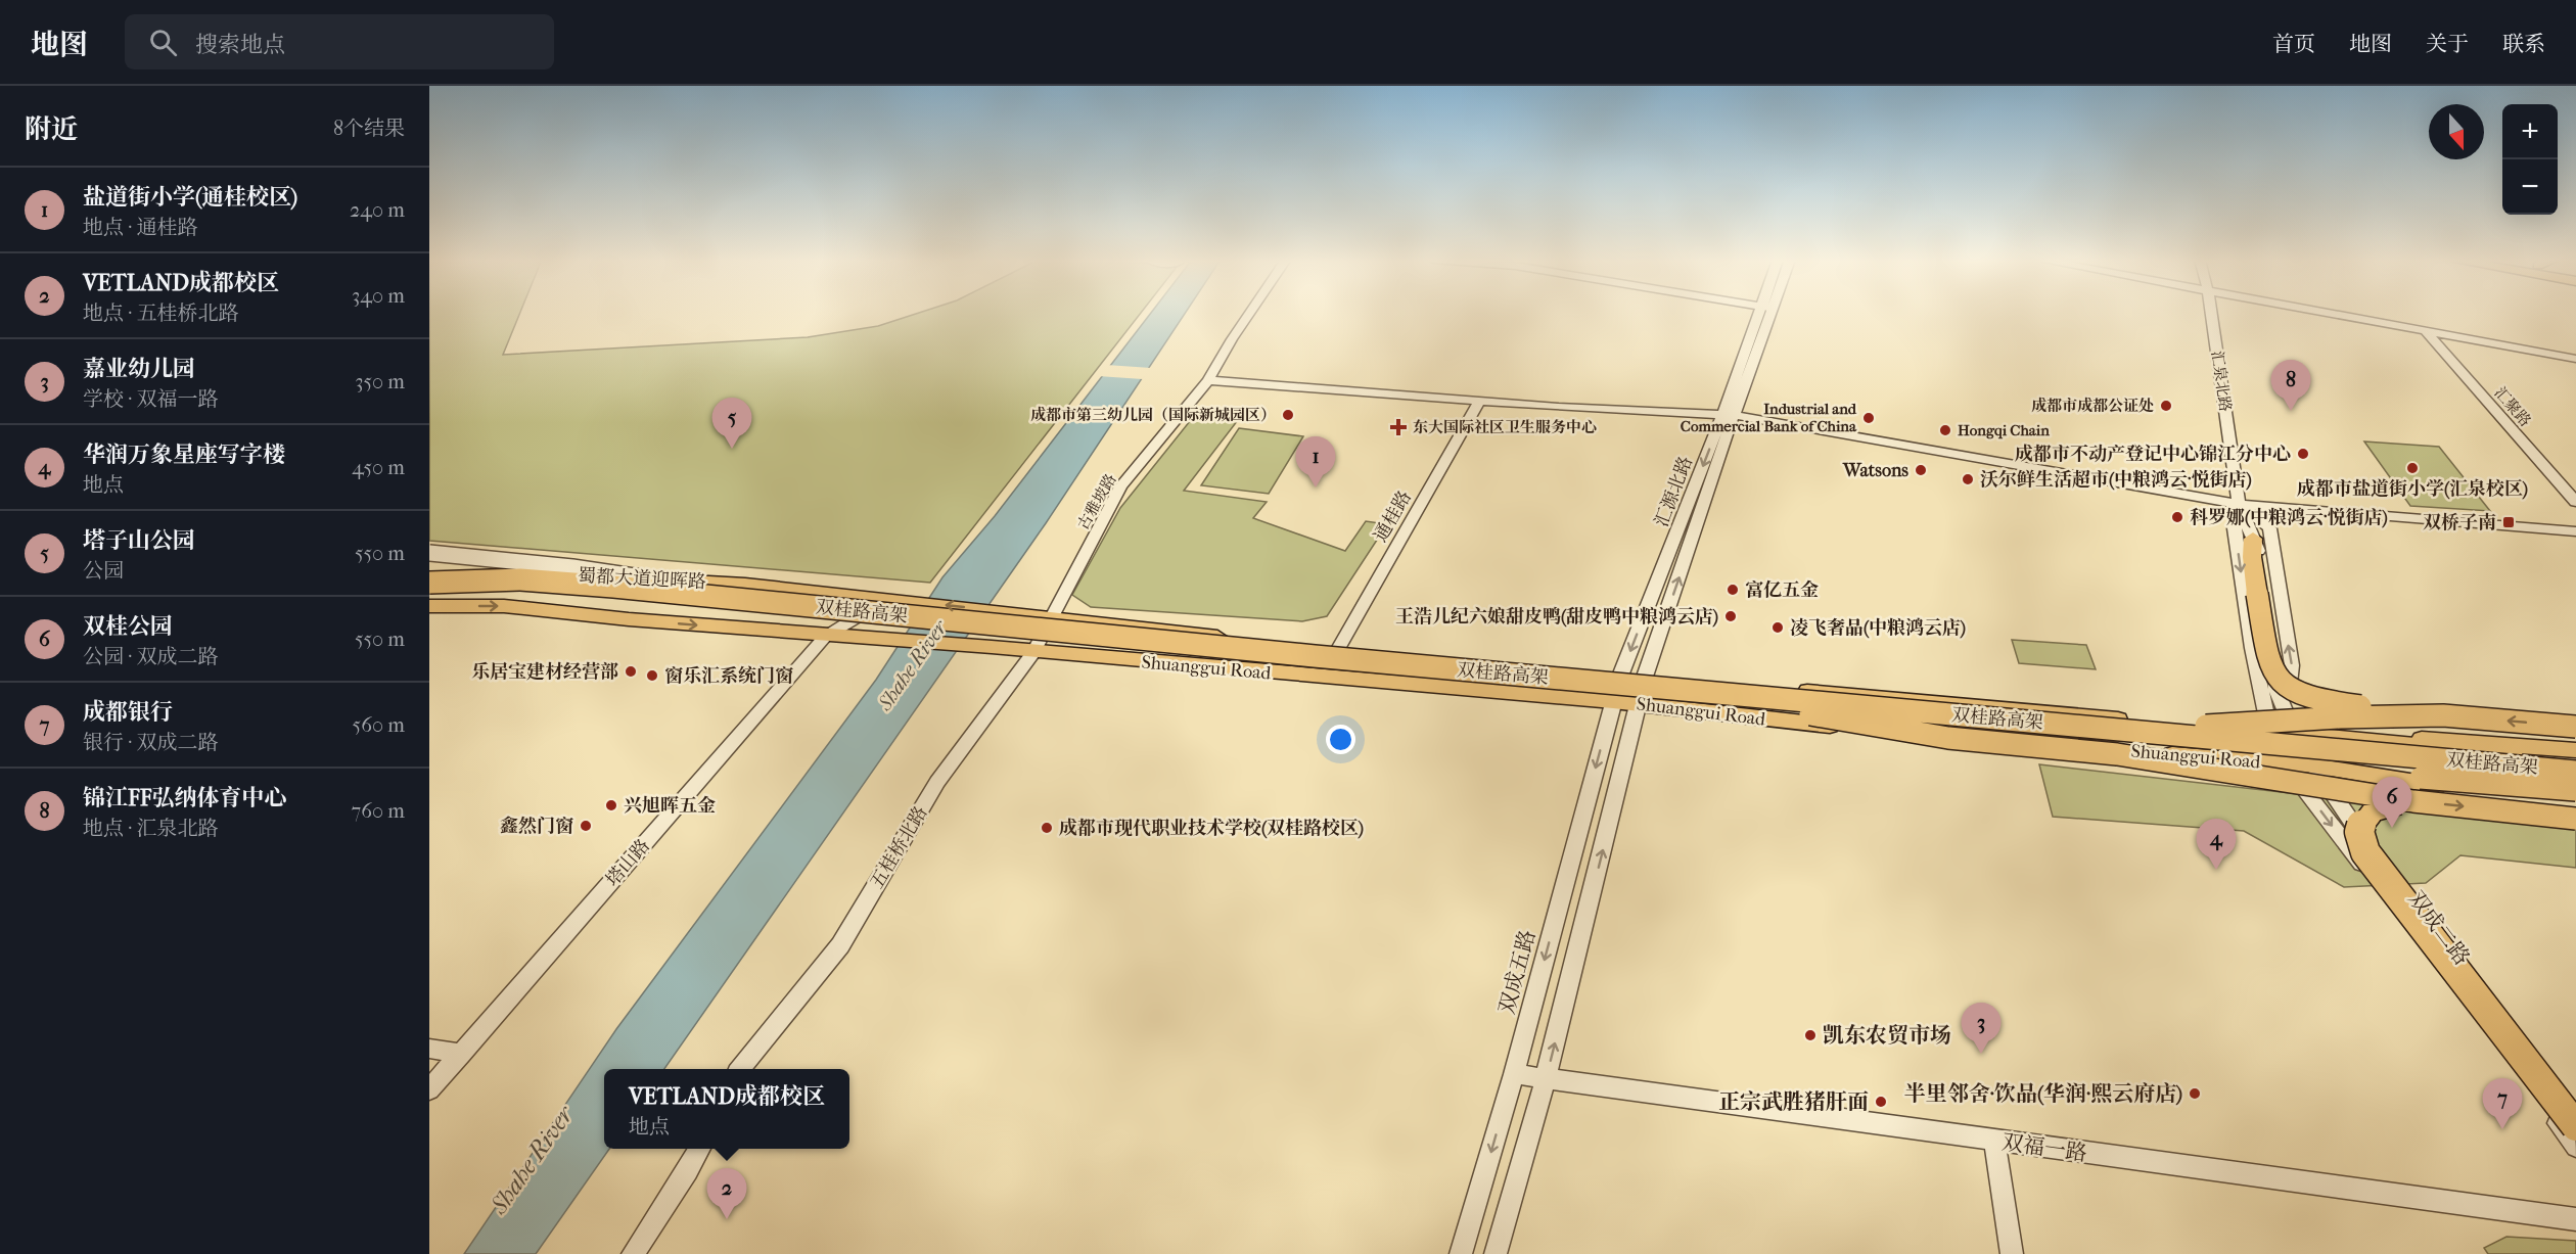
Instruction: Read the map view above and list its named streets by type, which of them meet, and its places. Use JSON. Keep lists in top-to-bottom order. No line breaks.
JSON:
{"streets":{"highway":["双桂路高架"],"main road":["蜀都大道迎晖路","Shuanggui Road"],"street":["汇泉北路","汇聚路","汇源北路","古雅坡路","通桂路","五桂桥北路","塔山路","双成二路","双成五路","双福一路"]},"crossings":[["汇泉北路","Shuanggui Road"],["汇泉北路","双成二路"],["汇源北路","Shuanggui Road"],["汇源北路","双成五路"],["古雅坡路","Shuanggui Road"],["古雅坡路","五桂桥北路"],["通桂路","Shuanggui Road"],["蜀都大道迎晖路","双桂路高架"],["蜀都大道迎晖路","Shuanggui Road"],["蜀都大道迎晖路","塔山路"],["双桂路高架","Shuanggui Road"],["双桂路高架","塔山路"],["Shuanggui Road","五桂桥北路"],["Shuanggui Road","塔山路"],["Shuanggui Road","双成二路"],["Shuanggui Road","双成五路"],["双成五路","双福一路"]],"water":["Shahe River"],"places":{"other":["成都市成都公证处","成都市第三幼儿园（国际新城园区）","Industrial and Commercial Bank of China","Hongqi Chain","成都市不动产登记中心锦江分中心","成都市盐道街小学(汇泉校区)","Watsons","沃尔鲜生活超市(中粮鸿云·悦街店)","科罗娜(中粮鸿云·悦街店)","富亿五金","王浩儿纪六娘甜皮鸭(甜皮鸭中粮鸿云店)","凌飞奢品(中粮鸿云店)","乐居宝建材经营部","窗乐汇系统门窗","兴旭晖五金","鑫然门窗","成都市现代职业技术学校(双桂路校区)","凯东农贸市场","半里邻舍·饮品(华润·熙云府店)","正宗武胜猪肝面"],"health":["东大国际社区卫生服务中心"],"transit":["双桥子南"]},"north":"bottom","page":{"header":"地图","search":"搜索地点","nav":["首页","地图","关于","联系"],"heading":["附近","8个结果"],"map_buttons":["+","−"],"list":[{"mark":"1","name":"盐道街小学(通桂校区)","note":"地点 · 通桂路","value":"240 m"},{"mark":"2","name":"VETLAND成都校区","note":"地点 · 五桂桥北路","value":"340 m"},{"mark":"3","name":"嘉业幼儿园","note":"学校 · 双福一路","value":"350 m"},{"mark":"4","name":"华润万象星座写字楼","note":"地点","value":"450 m"},{"mark":"5","name":"塔子山公园","note":"公园","value":"550 m"},{"mark":"6","name":"双桂公园","note":"公园 · 双成二路","value":"550 m"},{"mark":"7","name":"成都银行","note":"银行 · 双成二路","value":"560 m"},{"mark":"8","name":"锦江FF弘纳体育中心","note":"地点 · 汇泉北路","value":"760 m"}],"pins":["8","5","1","6","4","3","7","2"],"popup":["VETLAND成都校区","地点"]}}
